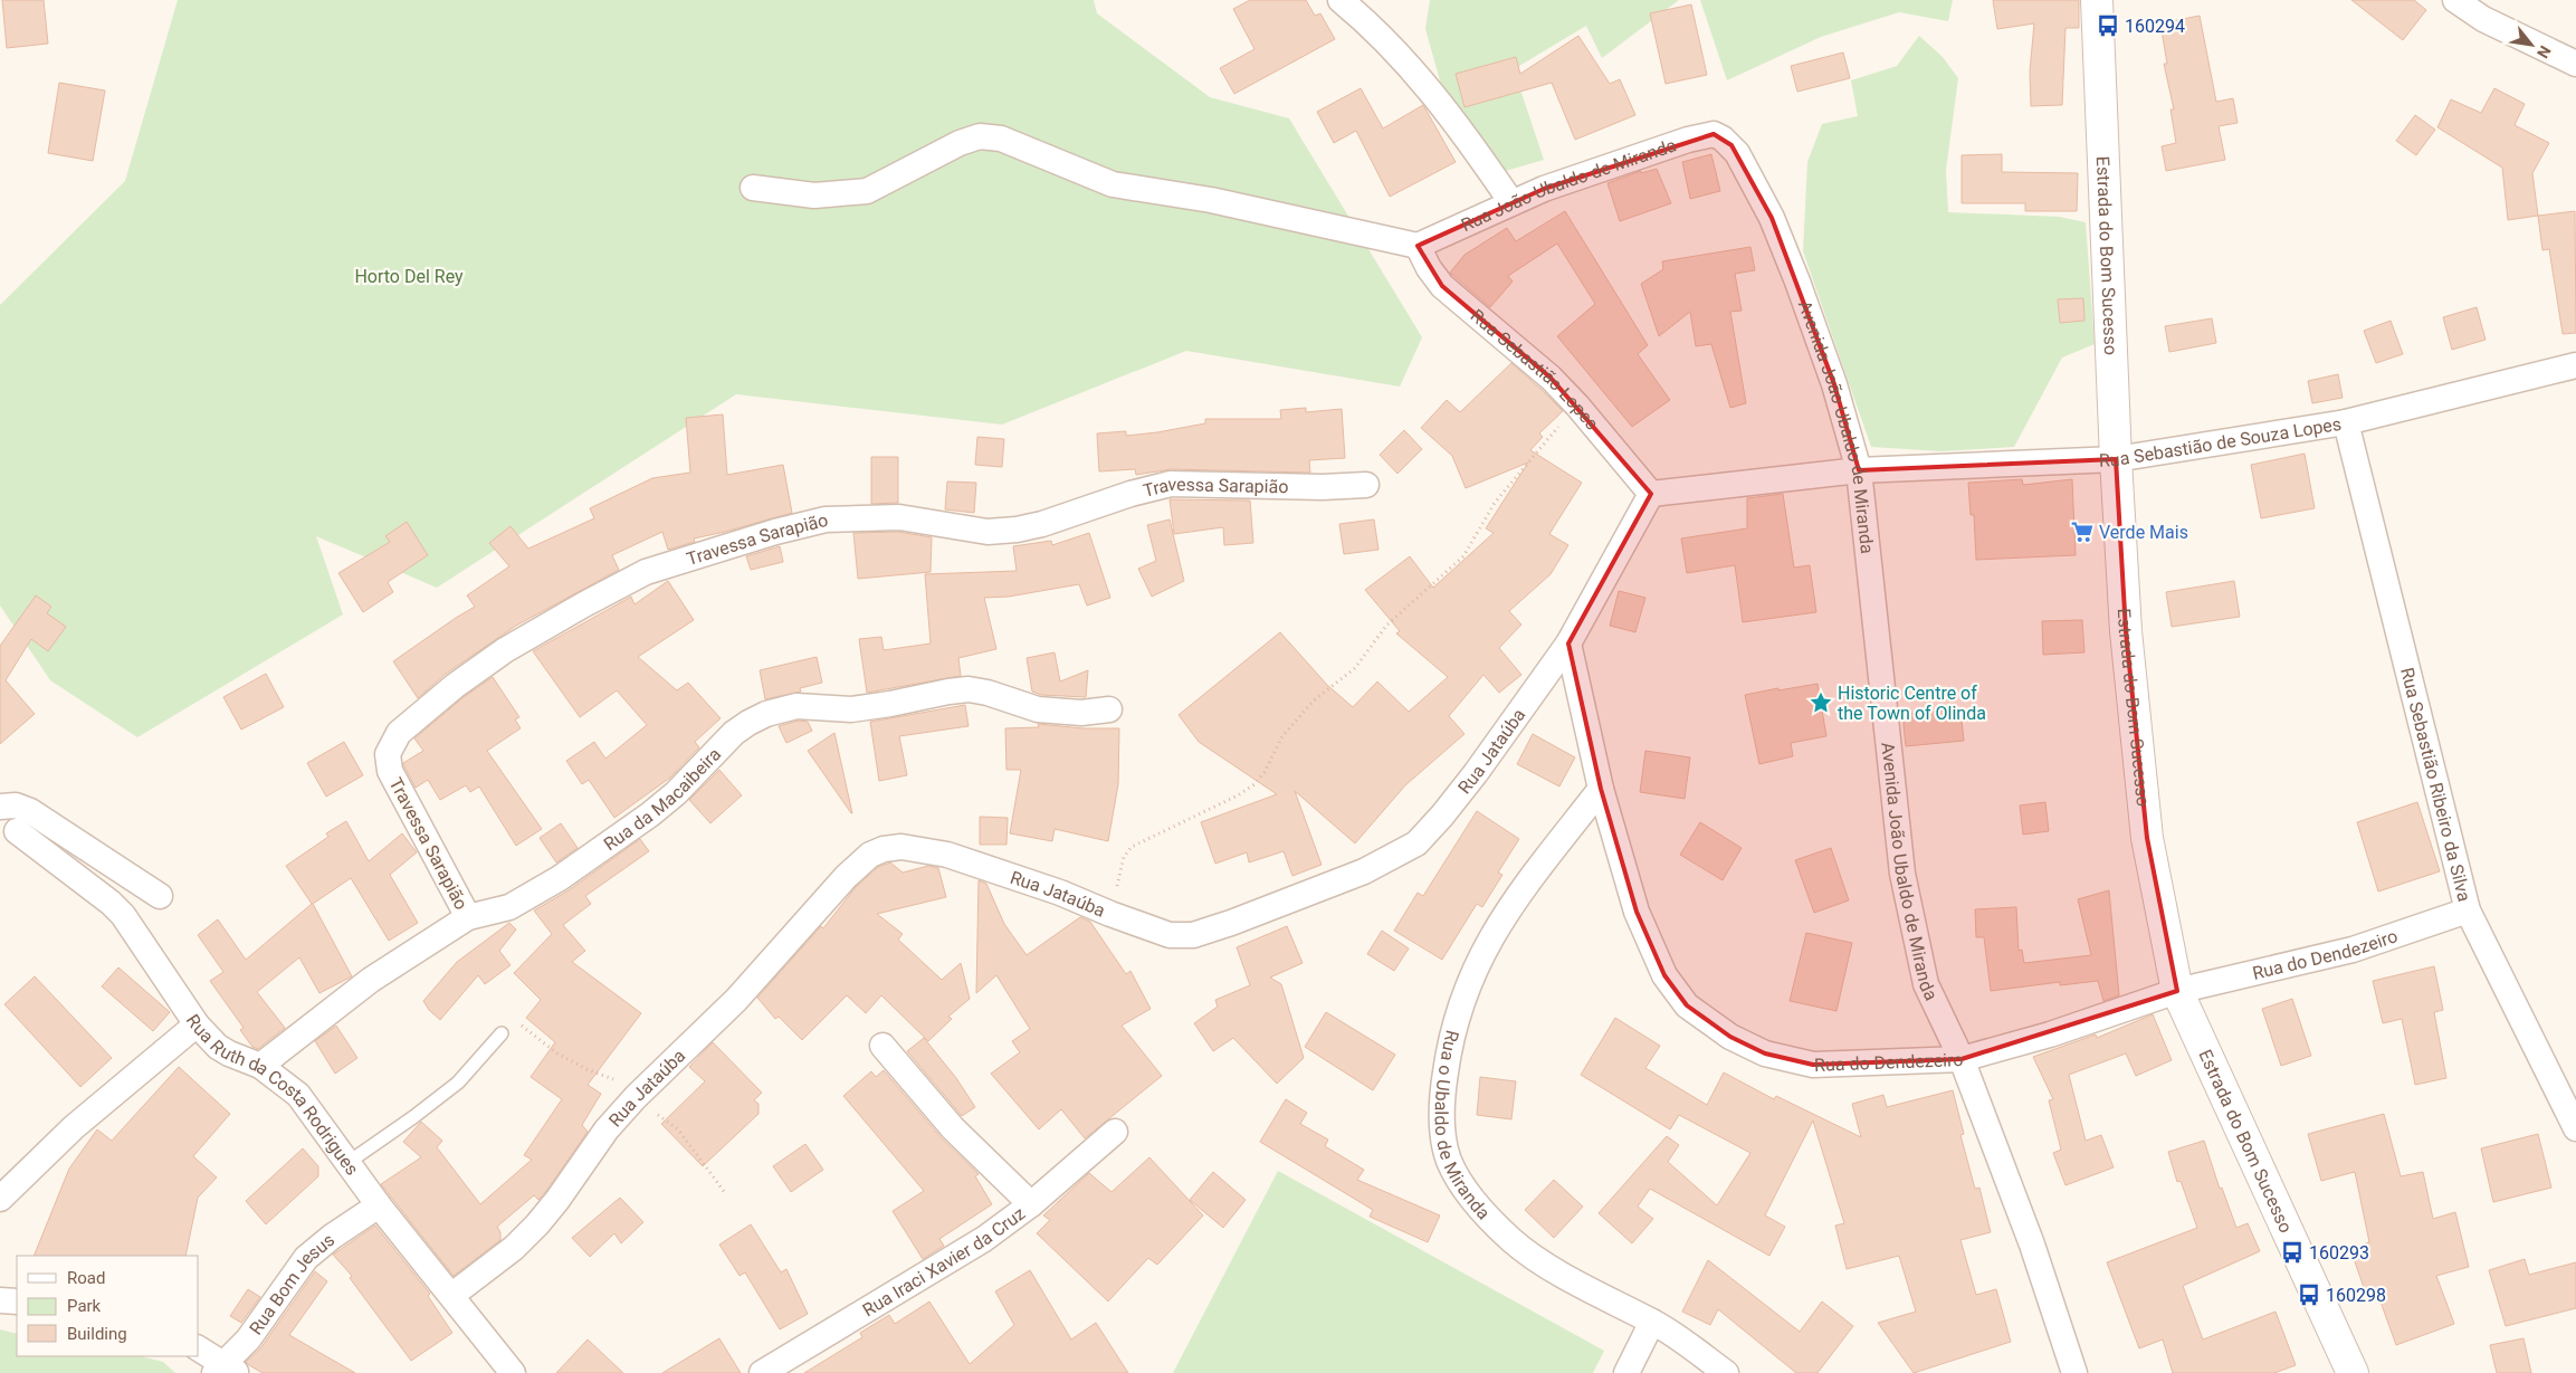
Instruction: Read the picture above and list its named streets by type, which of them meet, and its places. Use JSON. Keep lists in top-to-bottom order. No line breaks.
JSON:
{"streets":{"street":["Rua João Ubaldo de Miranda","Estrada do Bom Sucesso","Rua Sebastião Lopes","Avenida João Ubaldo de Miranda","Rua Sebastião de Souza Lopes","Travessa Sarapião","Rua Jataúba","Rua Sebastião Ribeiro da Silva","Rua da Macaibeira","Rua do Dendezeiro","Rua Ruth da Costa Rodrigues","Rua o Ubaldo de Miranda","Rua Iraci Xavier da Cruz","Rua Bom Jesus"]},"crossings":[["Rua João Ubaldo de Miranda","Rua Sebastião Lopes"],["Rua João Ubaldo de Miranda","Avenida João Ubaldo de Miranda"],["Estrada do Bom Sucesso","Rua Sebastião de Souza Lopes"],["Estrada do Bom Sucesso","Rua do Dendezeiro"],["Rua Sebastião Lopes","Rua Sebastião de Souza Lopes"],["Rua Sebastião Lopes","Rua Jataúba"],["Avenida João Ubaldo de Miranda","Rua Sebastião de Souza Lopes"],["Avenida João Ubaldo de Miranda","Rua do Dendezeiro"],["Rua Sebastião de Souza Lopes","Rua Jataúba"],["Rua Sebastião de Souza Lopes","Rua Sebastião Ribeiro da Silva"],["Travessa Sarapião","Rua da Macaibeira"],["Rua Jataúba","Rua do Dendezeiro"],["Rua Jataúba","Rua Ruth da Costa Rodrigues"],["Rua Sebastião Ribeiro da Silva","Rua do Dendezeiro"],["Rua da Macaibeira","Rua Ruth da Costa Rodrigues"],["Rua do Dendezeiro","Rua o Ubaldo de Miranda"],["Rua Ruth da Costa Rodrigues","Rua Bom Jesus"]],"parks":["Horto Del Rey"],"places":{"bus stop":["160294","160293","160298"],"supermarket":["Verde Mais"],"place":["Historic Centre of the Town of Olinda"]},"legend":["Road","Park","Building"],"north":"bottom right"}
